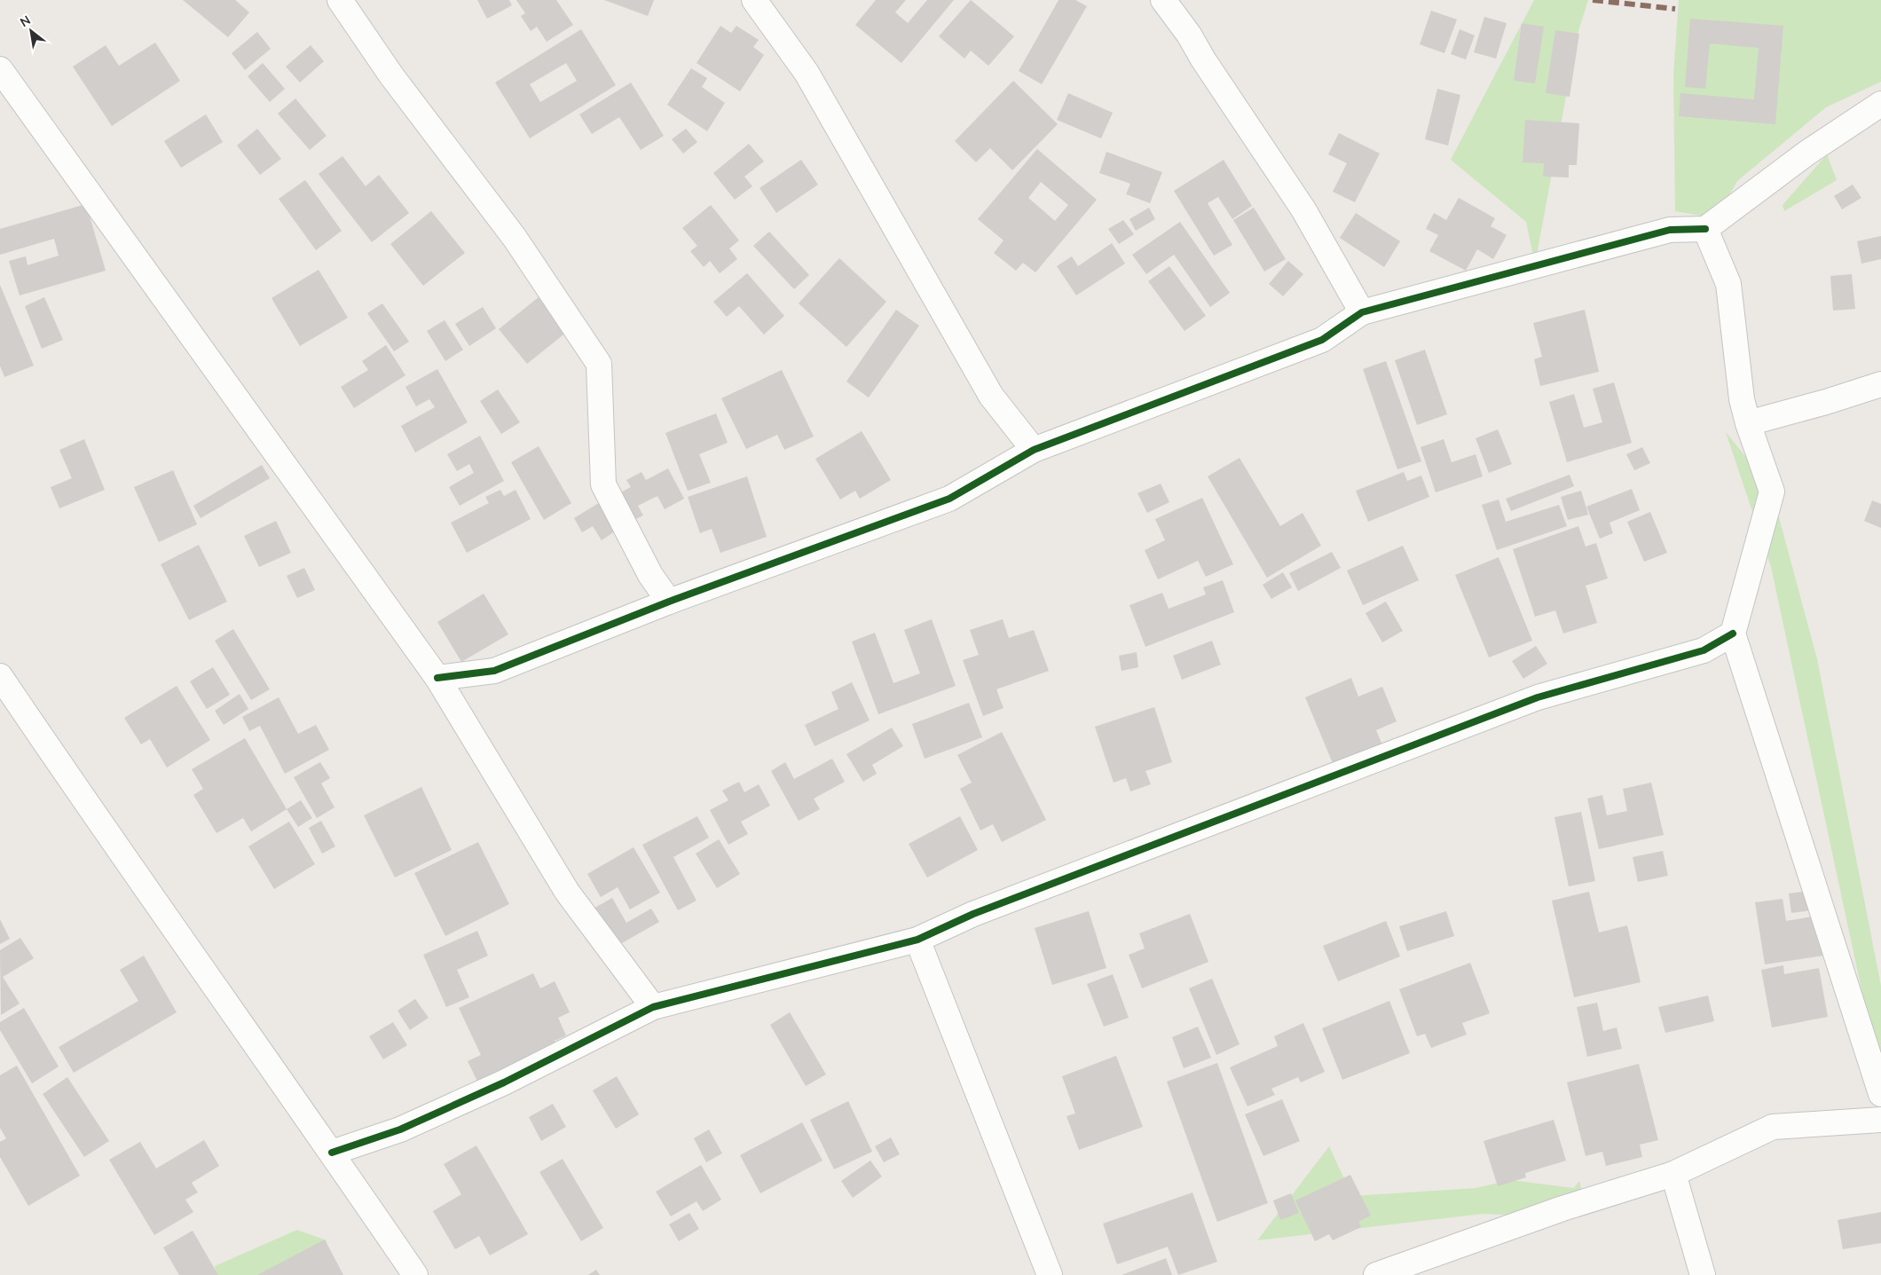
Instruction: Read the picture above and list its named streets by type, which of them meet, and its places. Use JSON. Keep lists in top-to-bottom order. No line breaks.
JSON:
{"north":"top left"}
